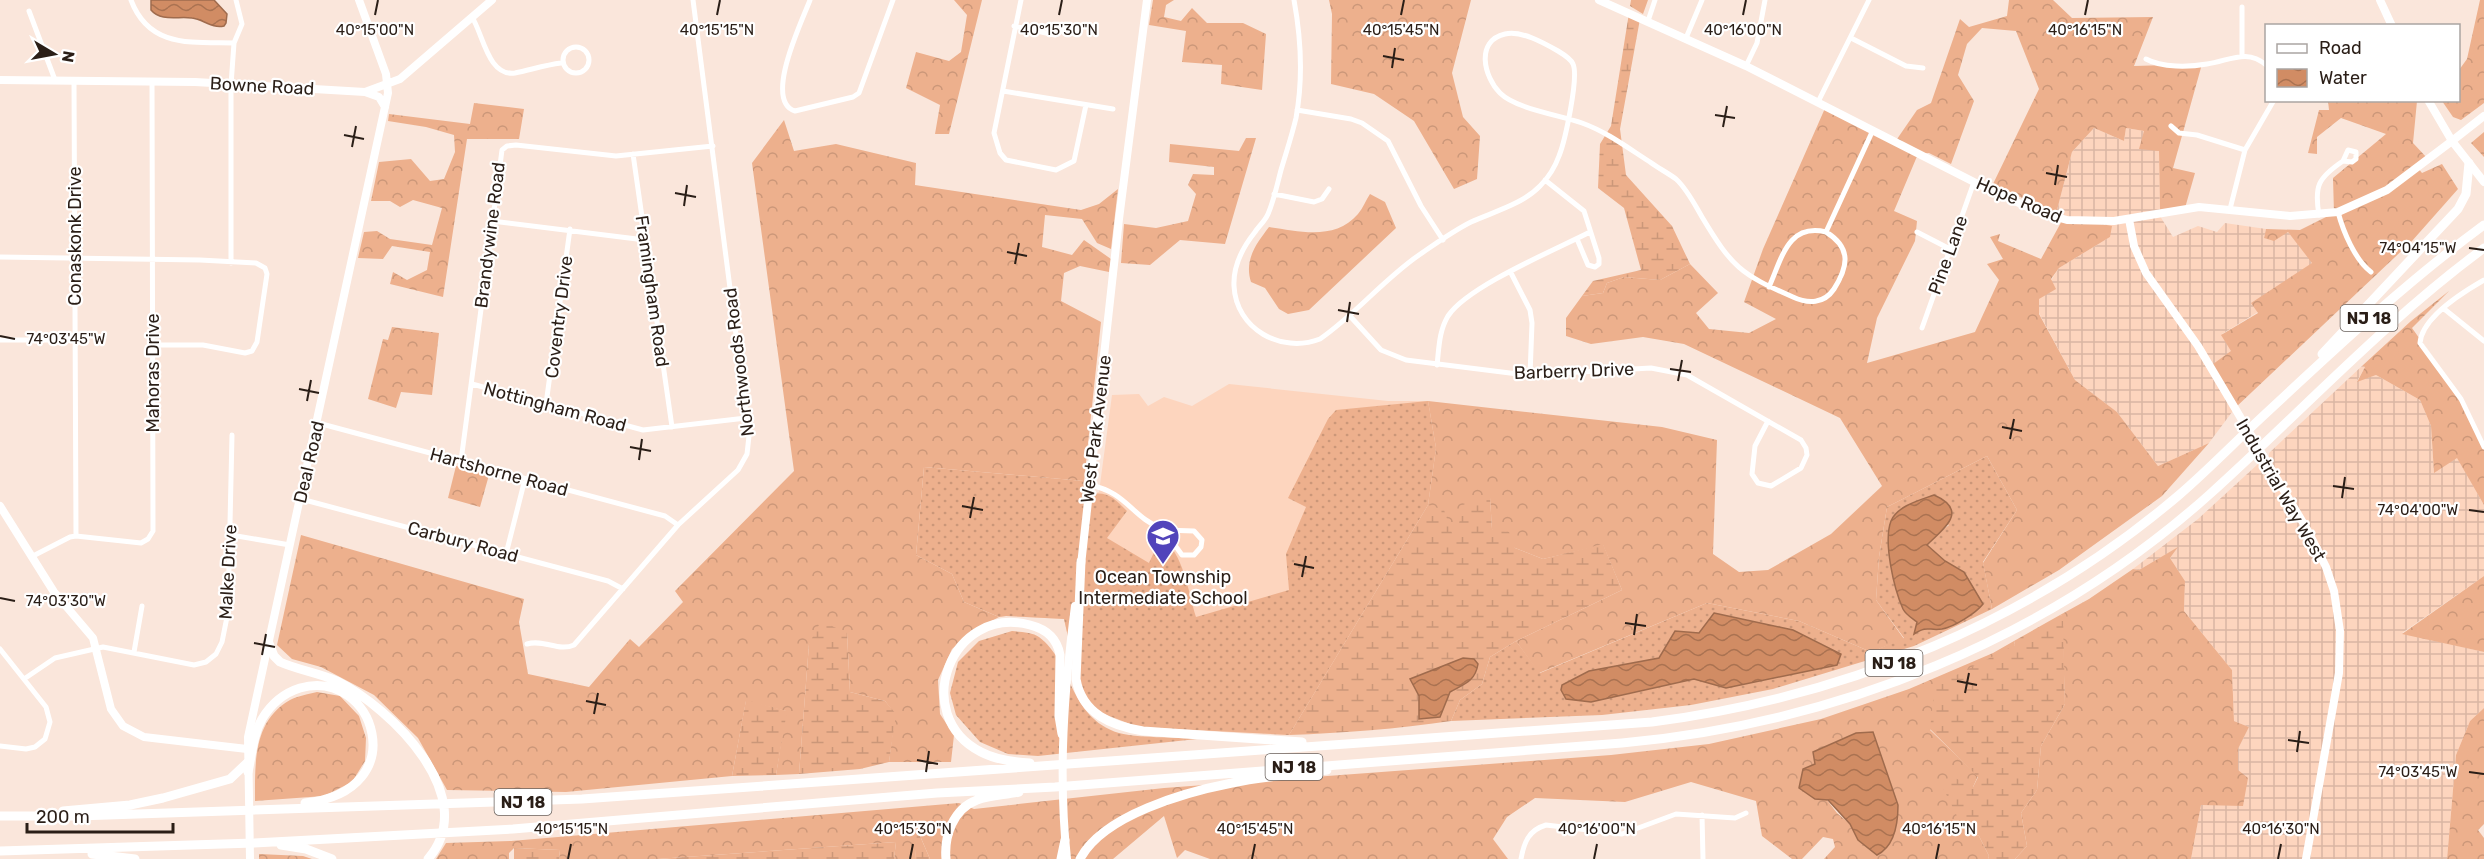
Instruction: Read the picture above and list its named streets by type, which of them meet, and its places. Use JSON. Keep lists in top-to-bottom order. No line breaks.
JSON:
{"streets":{"highway":["NJ 18"],"main road":["Hope Road"],"street":["Bowne Road","Brandywine Road","Conaskonk Drive","Pine Lane","Framingham Road","Coventry Drive","Northwoods Road","Barberry Drive","Mahoras Drive","Nottingham Road","West Park Avenue","Deal Road","Hartshorne Road","Industrial Way West","Carbury Road","Malke Drive"]},"crossings":[["Bowne Road","Conaskonk Drive"],["Bowne Road","Mahoras Drive"],["Bowne Road","Deal Road"],["Hope Road","Pine Lane"],["Hope Road","Industrial Way West"],["Brandywine Road","Framingham Road"],["Brandywine Road","Northwoods Road"],["Brandywine Road","Nottingham Road"],["Brandywine Road","Hartshorne Road"],["Conaskonk Drive","Mahoras Drive"],["Framingham Road","Nottingham Road"],["Coventry Drive","Nottingham Road"],["Northwoods Road","Nottingham Road"],["Northwoods Road","Hartshorne Road"],["Northwoods Road","Carbury Road"],["Deal Road","Hartshorne Road"],["Deal Road","Carbury Road"]],"places":{"school or university":["Ocean Township Intermediate School"]},"legend":["Road","Water"],"scale_bar":"200 m","north":"right","coordinates":["40°15'00\"N","40°15'15\"N","40°15'30\"N","40°15'45\"N","40°16'00\"N","40°16'15\"N","74°04'15\"W","74°03'45\"W","74°04'00\"W","74°03'30\"W","40°16'30\"N"]}
